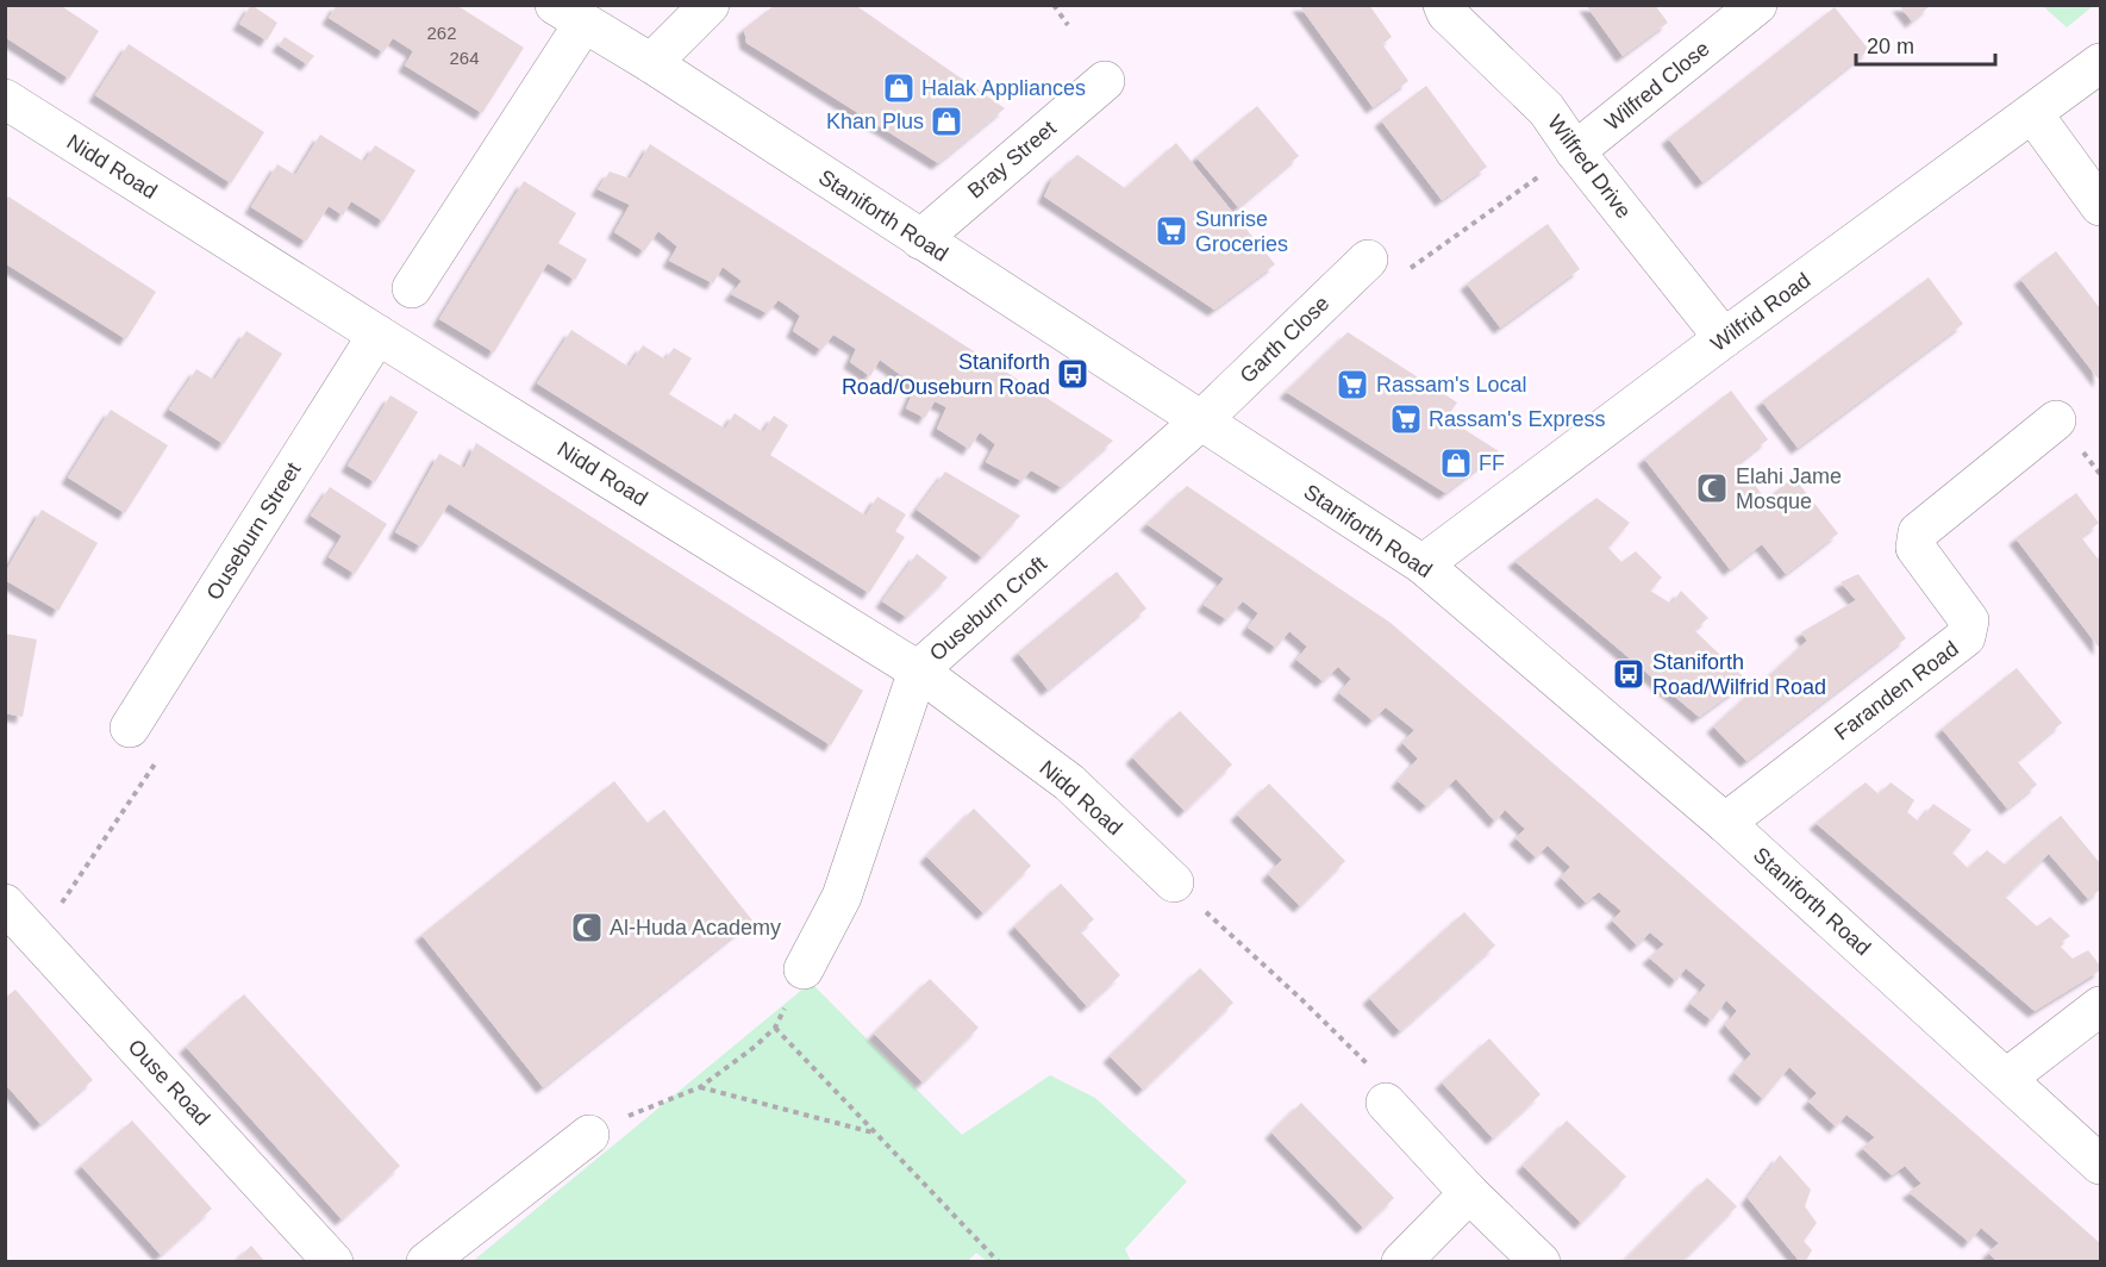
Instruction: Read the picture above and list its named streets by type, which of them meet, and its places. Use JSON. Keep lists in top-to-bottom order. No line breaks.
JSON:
{"streets":{"street":["Wilfred Close","Bray Street","Nidd Road","Wilfred Drive","Staniforth Road","Wilfrid Road","Garth Close","Ouseburn Street","Ouseburn Croft","Faranden Road","Ouse Road"]},"crossings":[["Wilfred Close","Wilfred Drive"],["Bray Street","Staniforth Road"],["Nidd Road","Ouseburn Street"],["Nidd Road","Ouseburn Croft"],["Wilfred Drive","Wilfrid Road"],["Staniforth Road","Wilfrid Road"],["Staniforth Road","Garth Close"],["Staniforth Road","Ouseburn Croft"],["Staniforth Road","Faranden Road"],["Garth Close","Ouseburn Croft"]],"places":{"shop":["Halak Appliances","Khan Plus","FF"],"supermarket":["Sunrise Groceries","Rassam's Local","Rassam's Express"],"bus stop":["Staniforth Road/Ouseburn Road","Staniforth Road/Wilfrid Road"],"mosque":["Elahi Jame Mosque","Al-Huda Academy"]},"house_numbers":["262","264"],"scale_bar":"20 m"}
